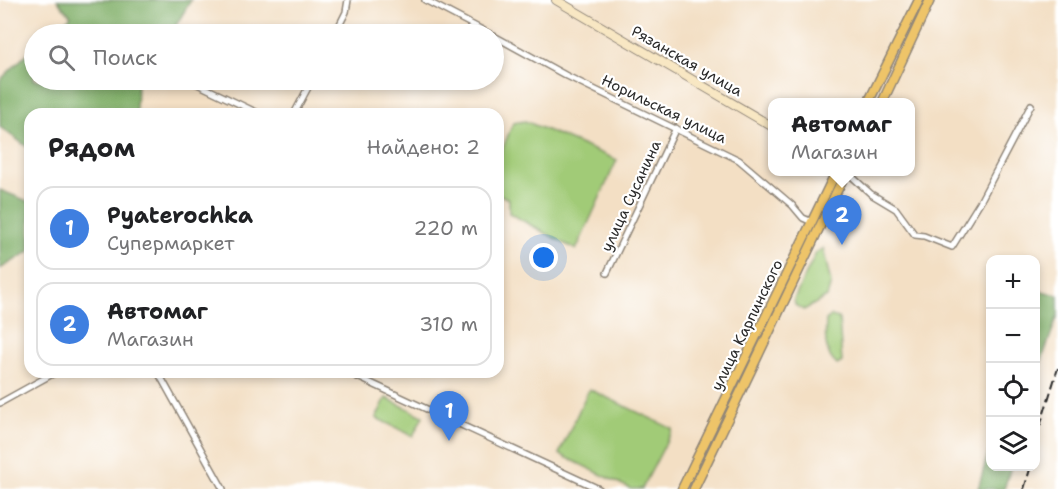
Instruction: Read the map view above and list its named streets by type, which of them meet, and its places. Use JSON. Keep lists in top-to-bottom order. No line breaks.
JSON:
{"streets":{"main road":["улица Карпинского"],"street":["Рязанская улица","Норильская улица","улица Сусанина"]},"crossings":[["Норильская улица","улица Сусанина"],["Норильская улица","улица Карпинского"]],"page":{"search":"Поиск","popup":["Автомаг","Магазин"],"heading":["Рядом","Найдено: 2"],"list":[{"mark":"1","name":"Pyaterochka","note":"Супермаркет","value":"220 m"},{"mark":"2","name":"Автомаг","note":"Магазин","value":"310 m"}],"pins":["2","1"],"map_buttons":["+","−"]}}
